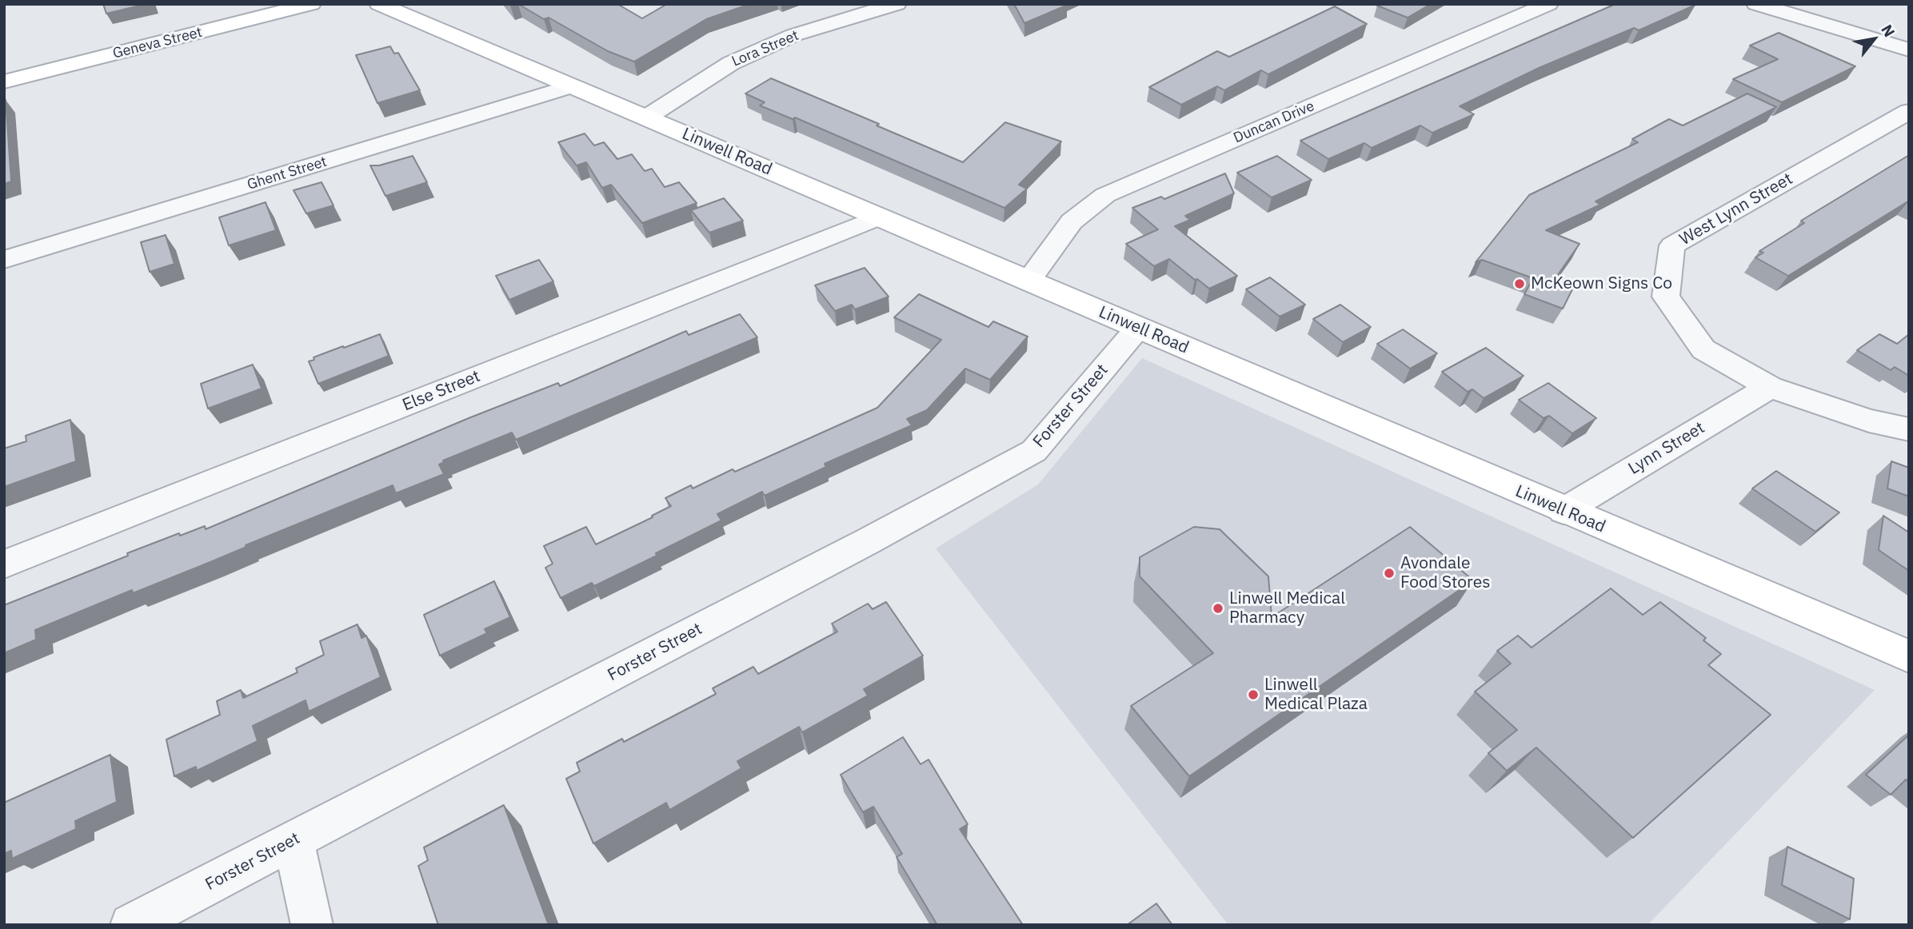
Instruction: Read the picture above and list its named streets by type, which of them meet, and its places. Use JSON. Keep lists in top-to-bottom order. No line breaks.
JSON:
{"streets":{"main road":["Geneva Street","Linwell Road"],"street":["Lora Street","Duncan Drive","Ghent Street","West Lynn Street","Else Street","Forster Street","Lynn Street"]},"crossings":[["Lora Street","Linwell Road"],["Duncan Drive","Linwell Road"],["Linwell Road","Ghent Street"],["Linwell Road","Else Street"],["Linwell Road","Forster Street"],["Linwell Road","Lynn Street"],["West Lynn Street","Lynn Street"]],"places":["McKeown Signs Co","Avondale Food Stores","Linwell Medical Pharmacy","Linwell Medical Plaza"],"north":"top right"}
